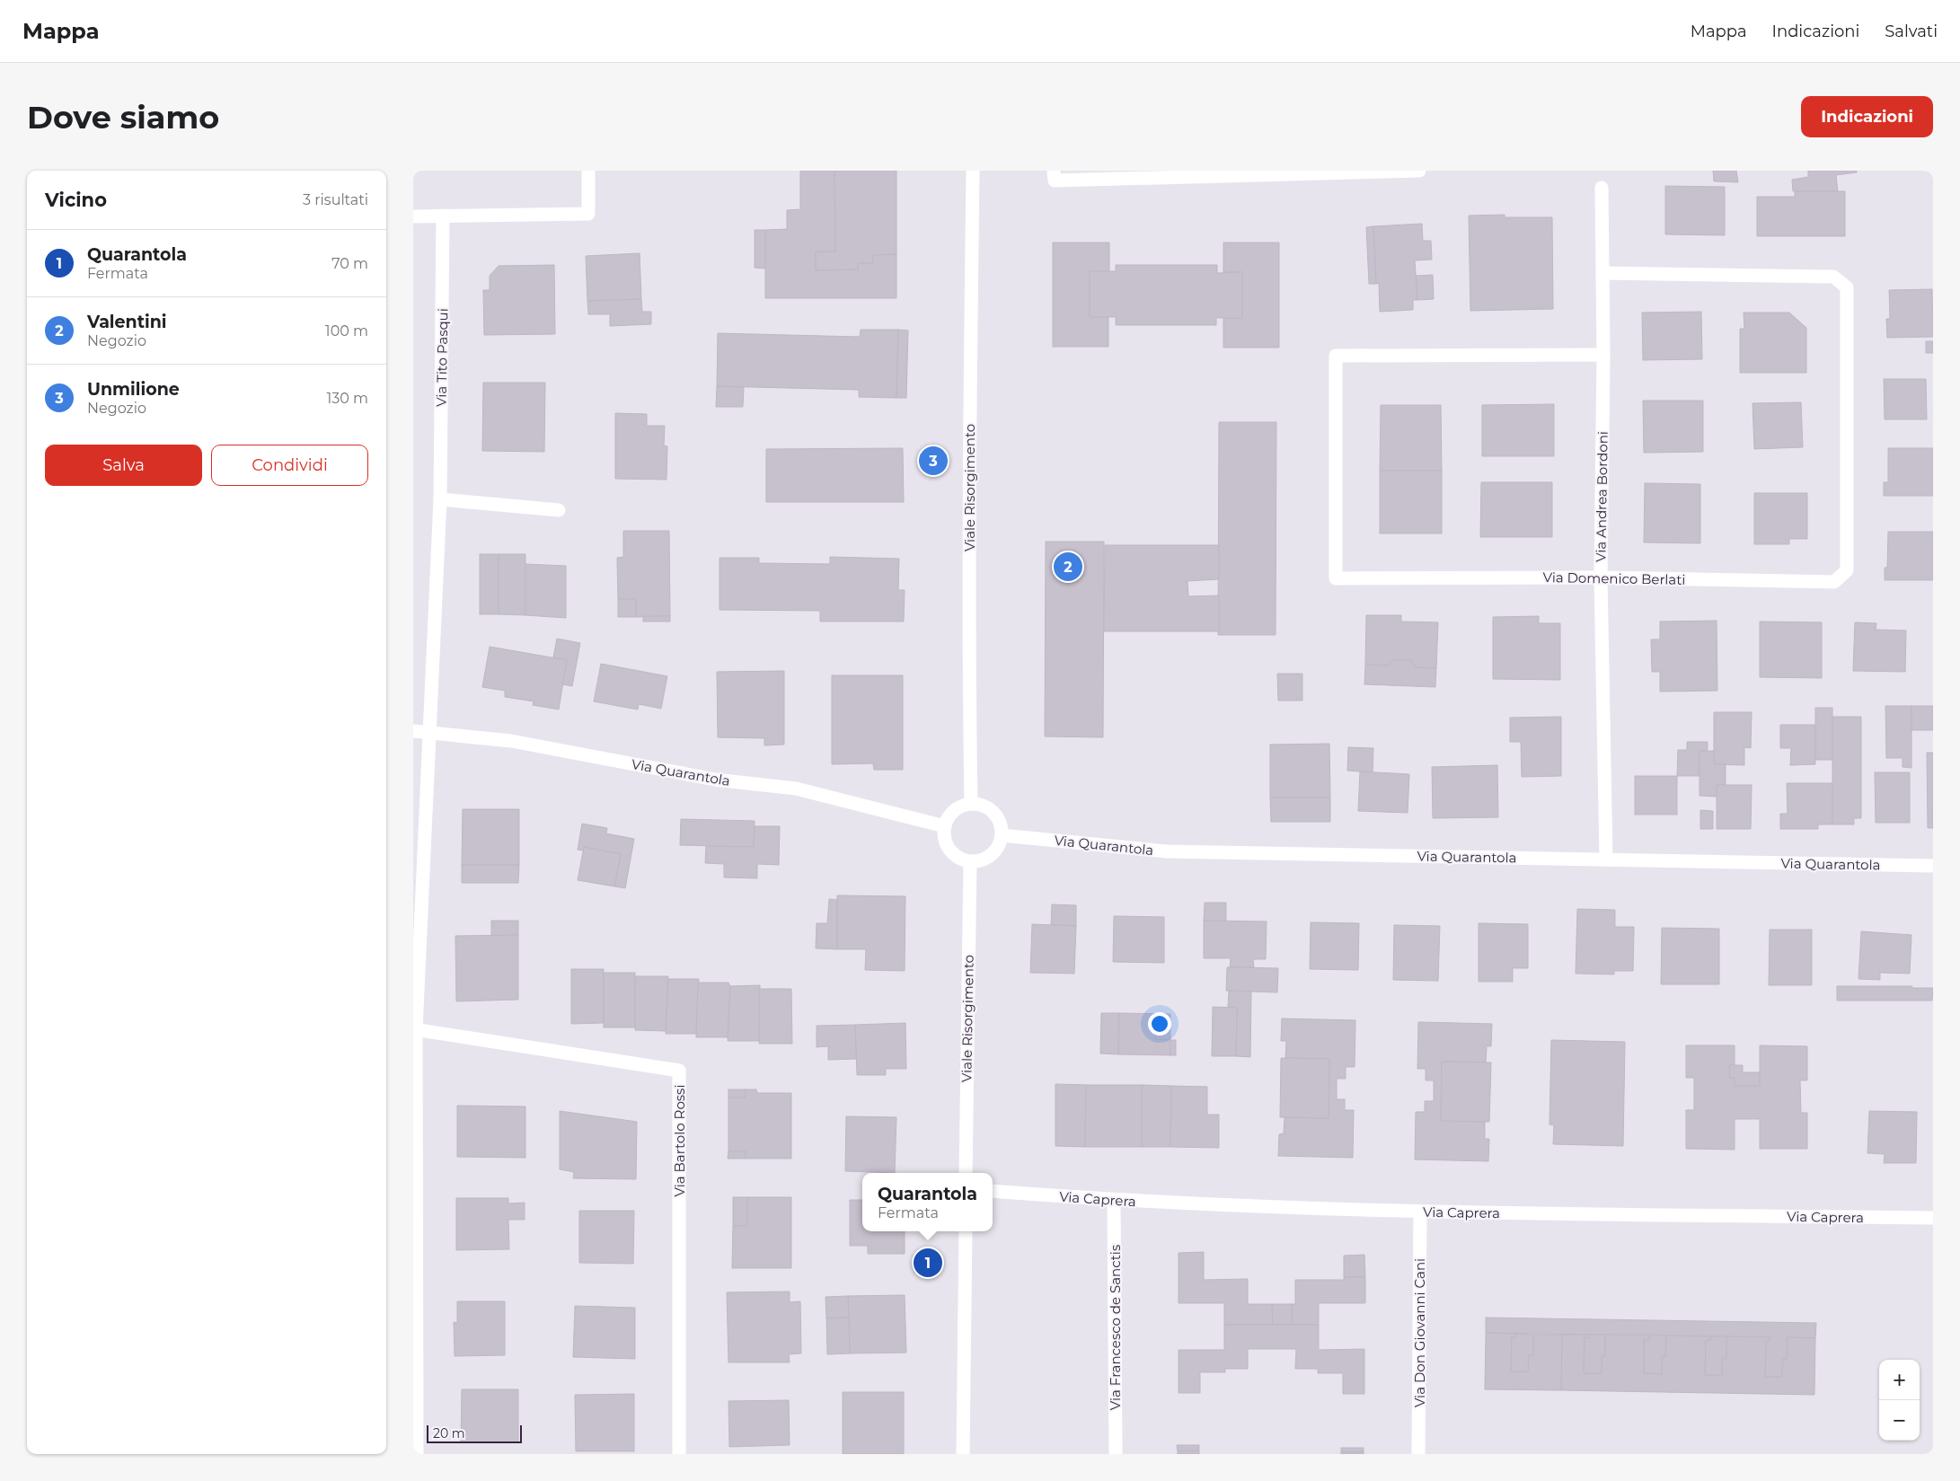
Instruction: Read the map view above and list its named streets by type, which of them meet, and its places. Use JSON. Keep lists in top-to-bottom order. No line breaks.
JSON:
{"streets":{"street":["Via Tito Pasqui","Viale Risorgimento","Via Andrea Bordoni","Via Domenico Berlati","Via Quarantola","Via Bartolo Rossi","Via Caprera","Via Francesco de Sanctis","Via Don Giovanni Cani"]},"crossings":[["Via Tito Pasqui","Via Quarantola"],["Via Tito Pasqui","Via Bartolo Rossi"],["Viale Risorgimento","Via Quarantola"],["Via Andrea Bordoni","Via Domenico Berlati"],["Via Andrea Bordoni","Via Quarantola"],["Via Caprera","Via Francesco de Sanctis"],["Via Caprera","Via Don Giovanni Cani"]],"scale_bar":"20 m","page":{"header":"Mappa","nav":["Mappa","Indicazioni","Salvati"],"buttons":["Indicazioni",["Salva","Condividi"]],"title":"Dove siamo","heading":["Vicino","3 risultati"],"list":[{"mark":"1","name":"Quarantola","note":"Fermata","value":"70 m"},{"mark":"2","name":"Valentini","note":"Negozio","value":"100 m"},{"mark":"3","name":"Unmilione","note":"Negozio","value":"130 m"}],"pins":["3","2","1"],"popup":["Quarantola","Fermata"],"map_buttons":["+","−"],"scale":"20 m"}}
